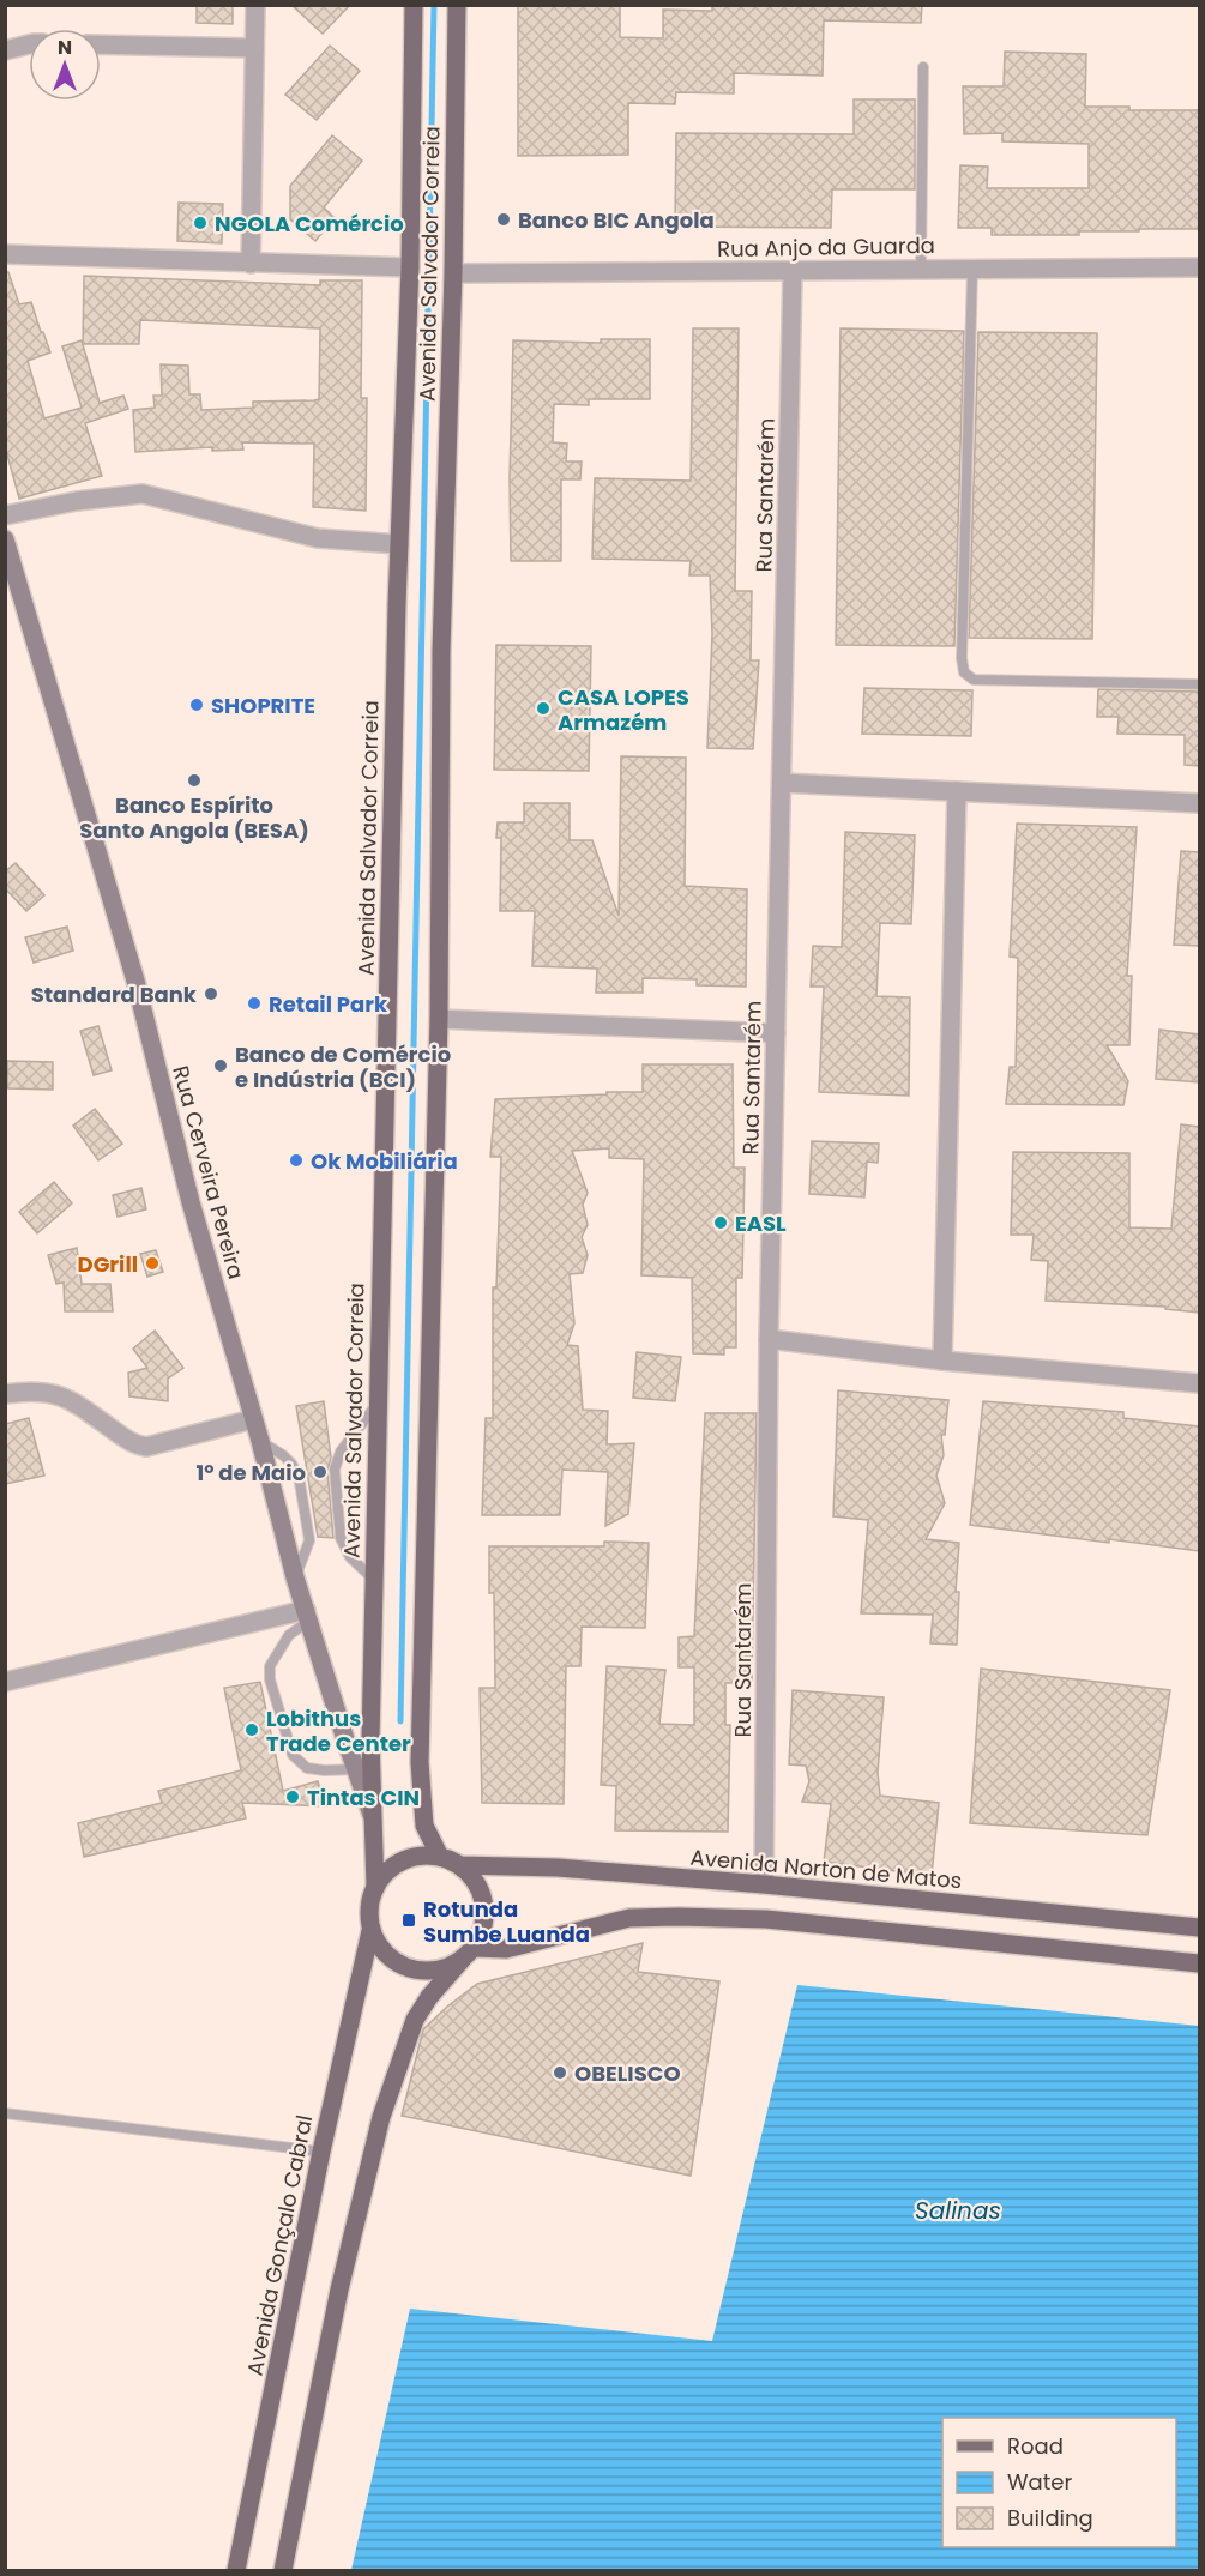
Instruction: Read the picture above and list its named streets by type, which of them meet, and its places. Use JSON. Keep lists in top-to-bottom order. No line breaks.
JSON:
{"streets":{"main road":["Avenida Salvador Correia","Rua Cerveira Pereira","Avenida Norton de Matos","Avenida Gonçalo Cabral"],"street":["Rua Anjo da Guarda","Rua Santarém"]},"crossings":[["Rua Anjo da Guarda","Avenida Salvador Correia"],["Rua Anjo da Guarda","Rua Santarém"],["Avenida Salvador Correia","Rua Cerveira Pereira"],["Avenida Salvador Correia","Avenida Norton de Matos"],["Avenida Salvador Correia","Avenida Gonçalo Cabral"],["Rua Santarém","Avenida Norton de Matos"],["Avenida Norton de Matos","Avenida Gonçalo Cabral"]],"water":["Salinas"],"places":{"other":["Banco BIC Angola","NGOLA Comércio","SHOPRITE","CASA LOPES Armazém","Banco Espírito Santo Angola (BESA)","Standard Bank","Retail Park","Banco de Comércio e Indústria (BCI)","Ok Mobiliária","EASL","DGrill","1º de Maio","Lobithus Trade Center","Tintas CIN","OBELISCO"],"transit":["Rotunda Sumbe Luanda"]},"legend":["Road","Water","Building"],"north":"top"}
